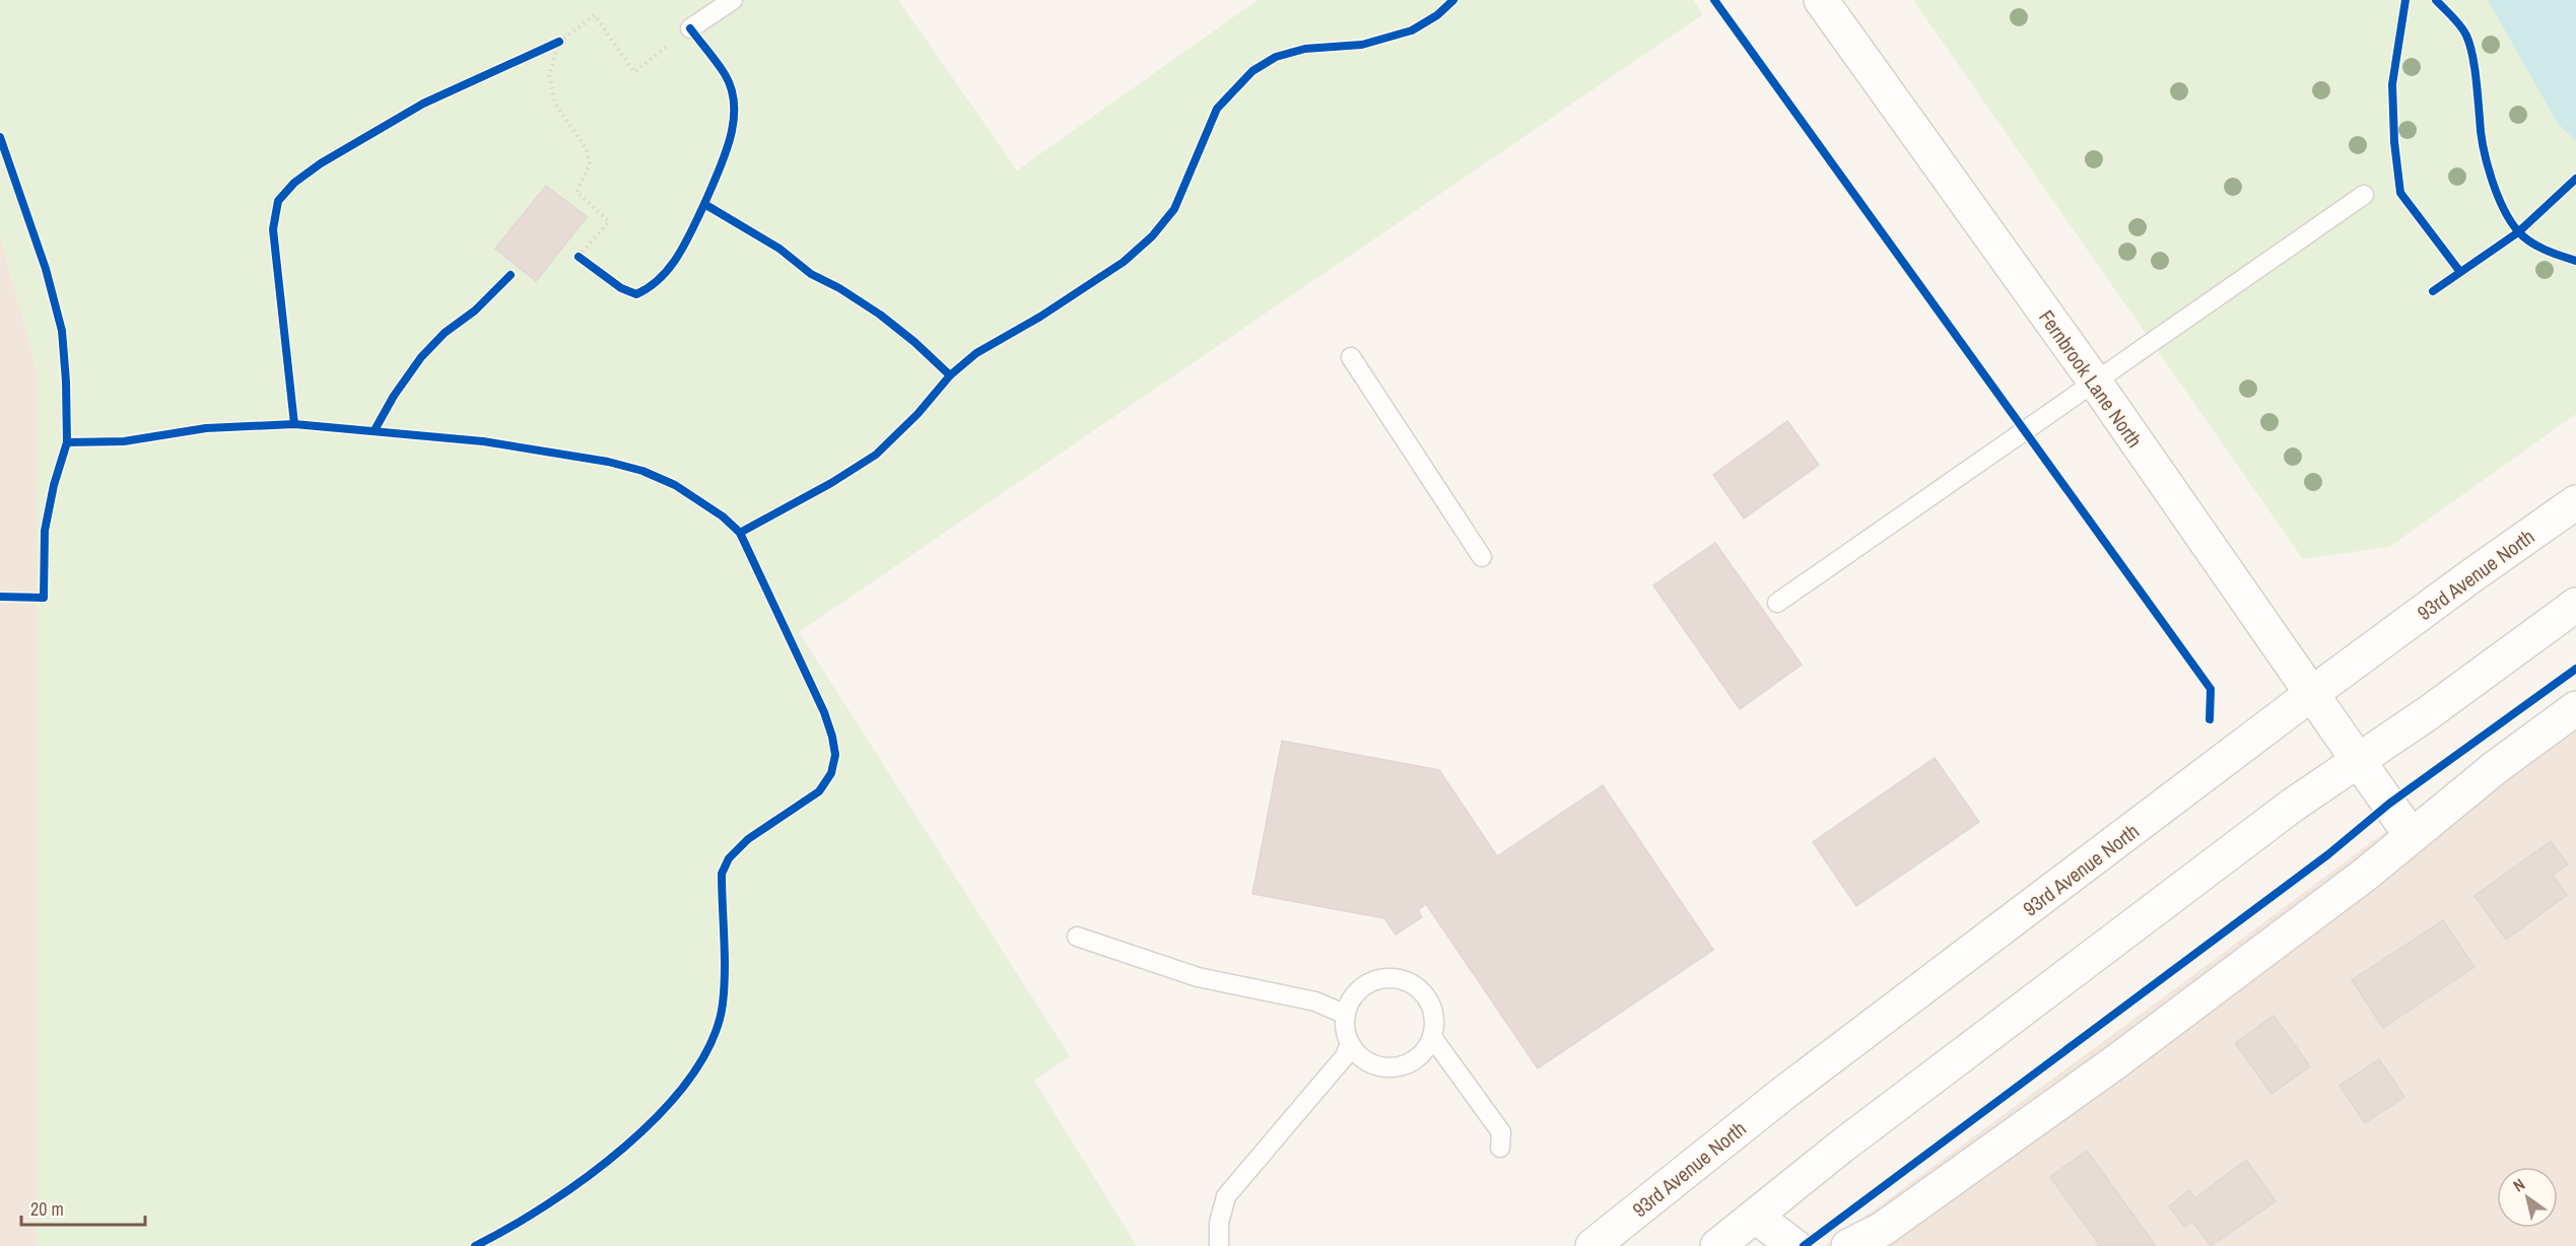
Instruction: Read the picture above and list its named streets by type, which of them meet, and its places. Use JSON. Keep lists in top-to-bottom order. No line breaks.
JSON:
{"streets":{"main road":["Fernbrook Lane North","93rd Avenue North"]},"crossings":[["Fernbrook Lane North","93rd Avenue North"]],"scale_bar":"20 m","north":"top left"}
